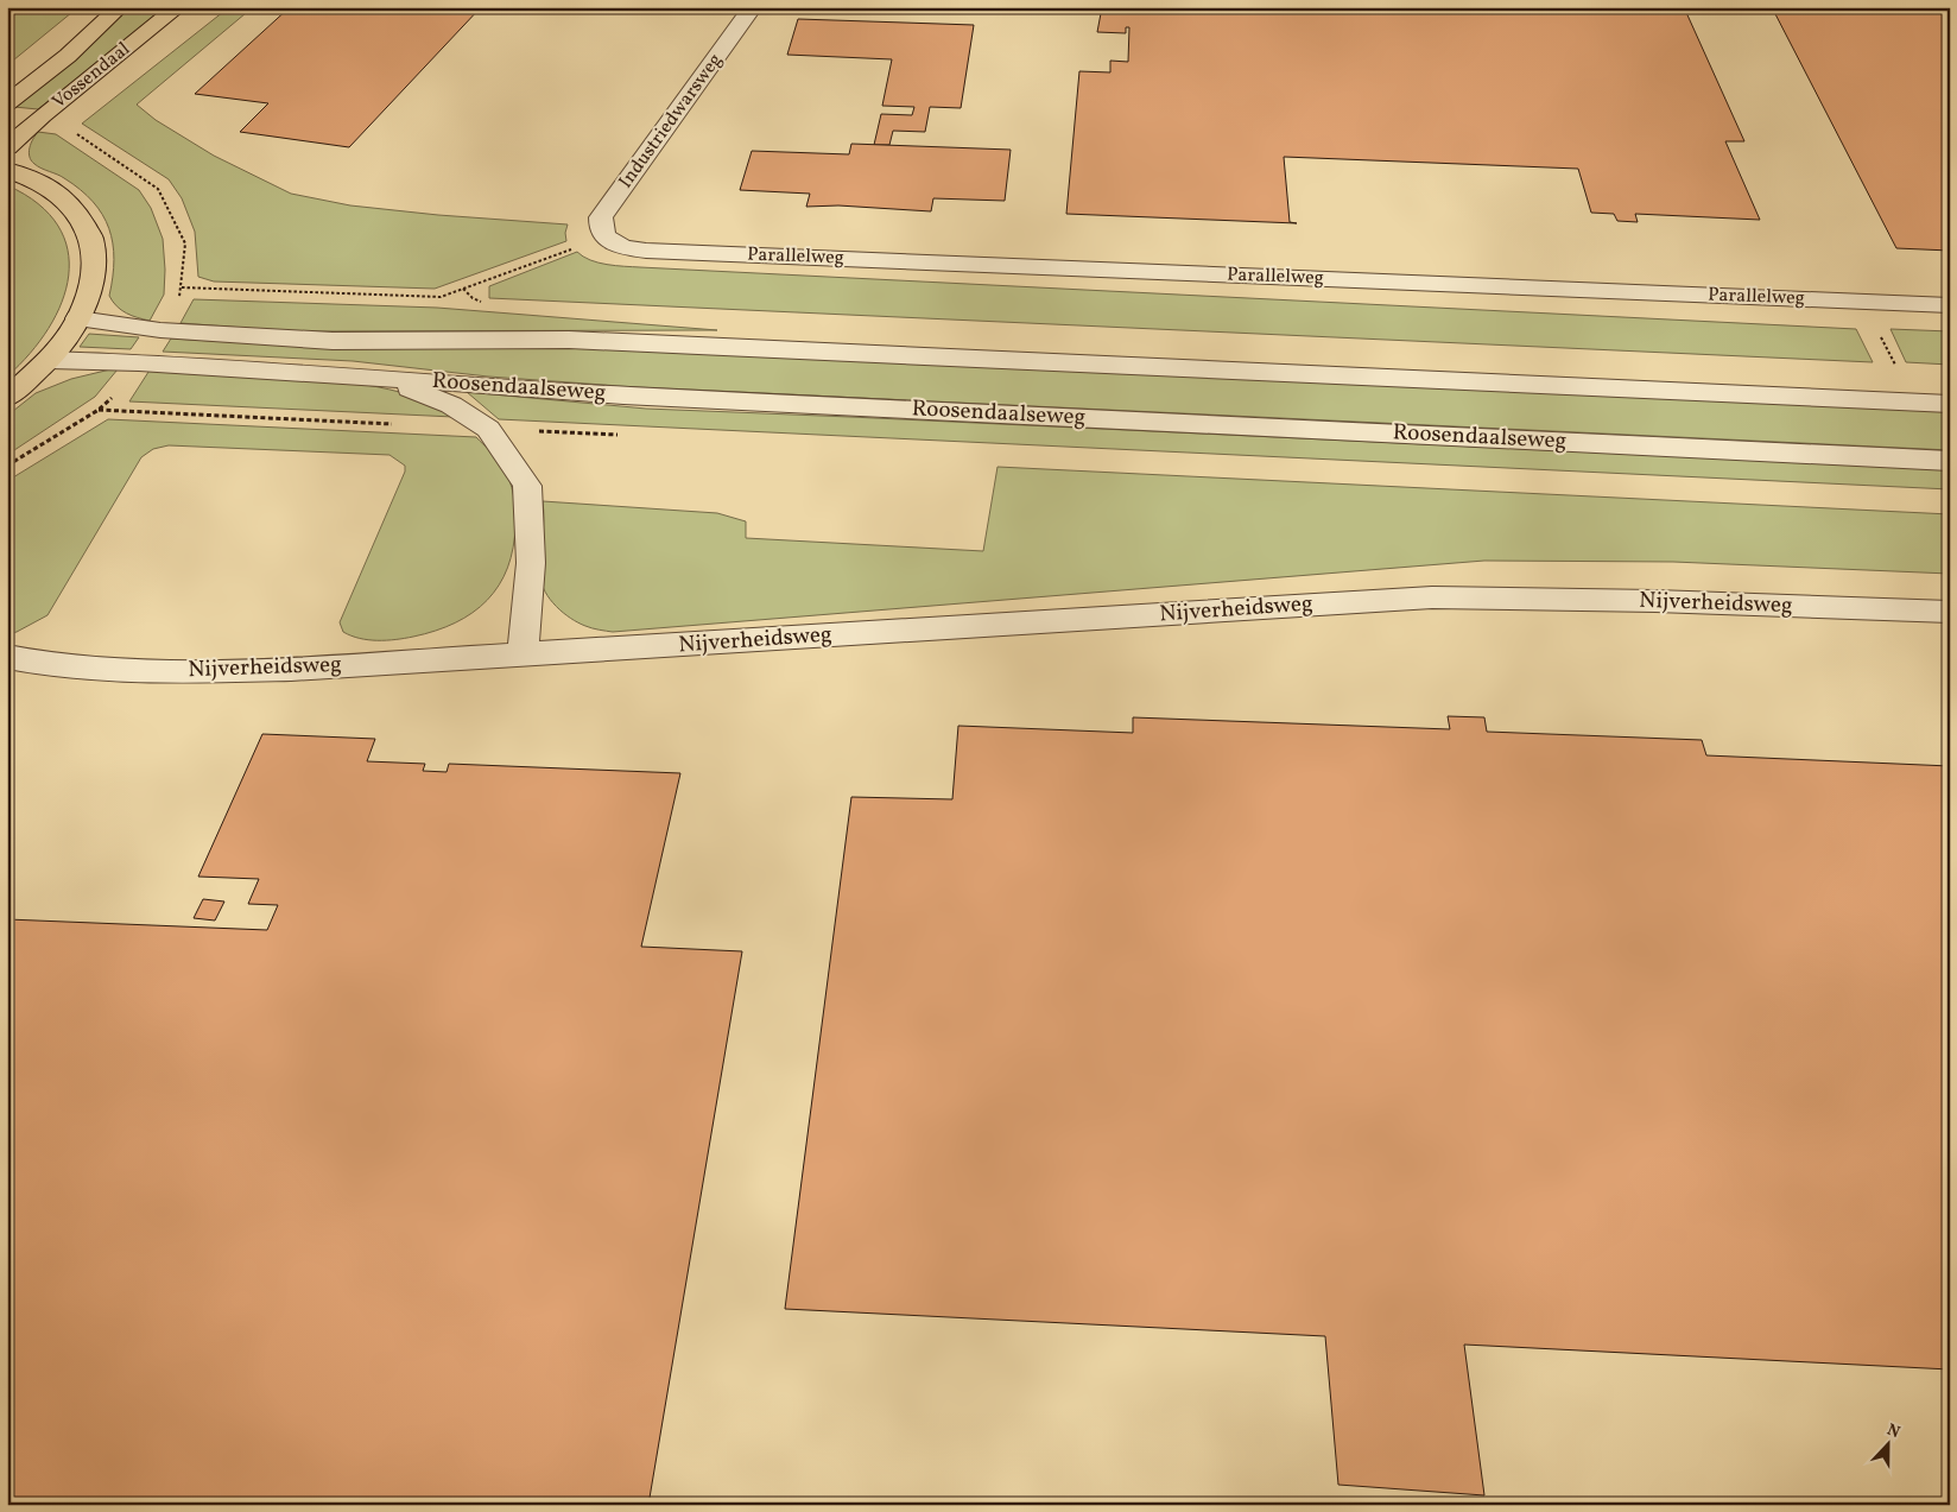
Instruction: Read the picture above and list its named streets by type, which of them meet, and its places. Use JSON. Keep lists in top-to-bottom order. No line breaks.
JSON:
{"streets":{"main road":["Vossendaal"],"street":["Industriedwarsweg","Parallelweg","Roosendaalseweg","Nijverheidsweg"]},"crossings":[["Industriedwarsweg","Parallelweg"]],"north":"top"}
